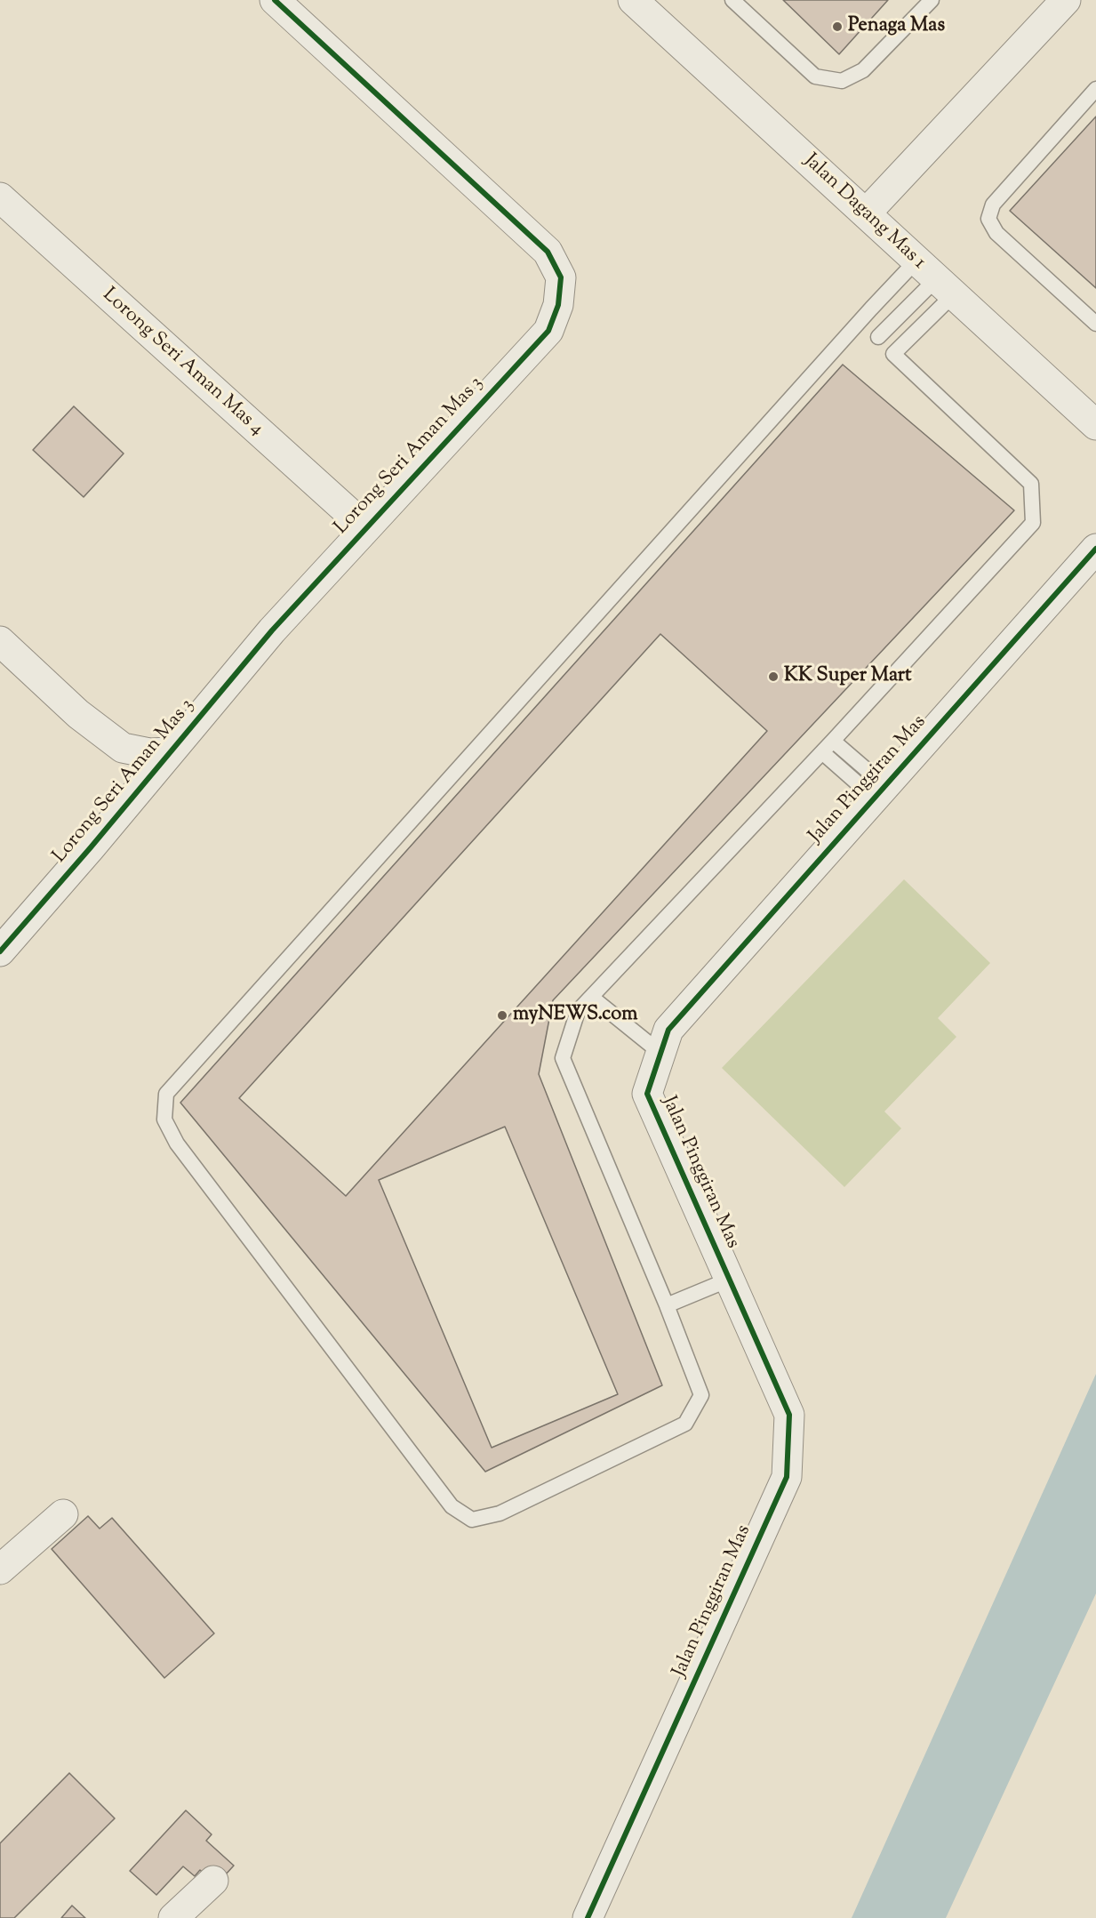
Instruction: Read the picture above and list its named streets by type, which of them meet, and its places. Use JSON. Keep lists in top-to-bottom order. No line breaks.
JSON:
{"streets":{"street":["Jalan Dagang Mas 1","Lorong Seri Aman Mas 4","Lorong Seri Aman Mas 3","Jalan Pinggiran Mas"]},"crossings":[["Lorong Seri Aman Mas 4","Lorong Seri Aman Mas 3"]],"places":["Penaga Mas","KK Super Mart","myNEWS.com"]}
